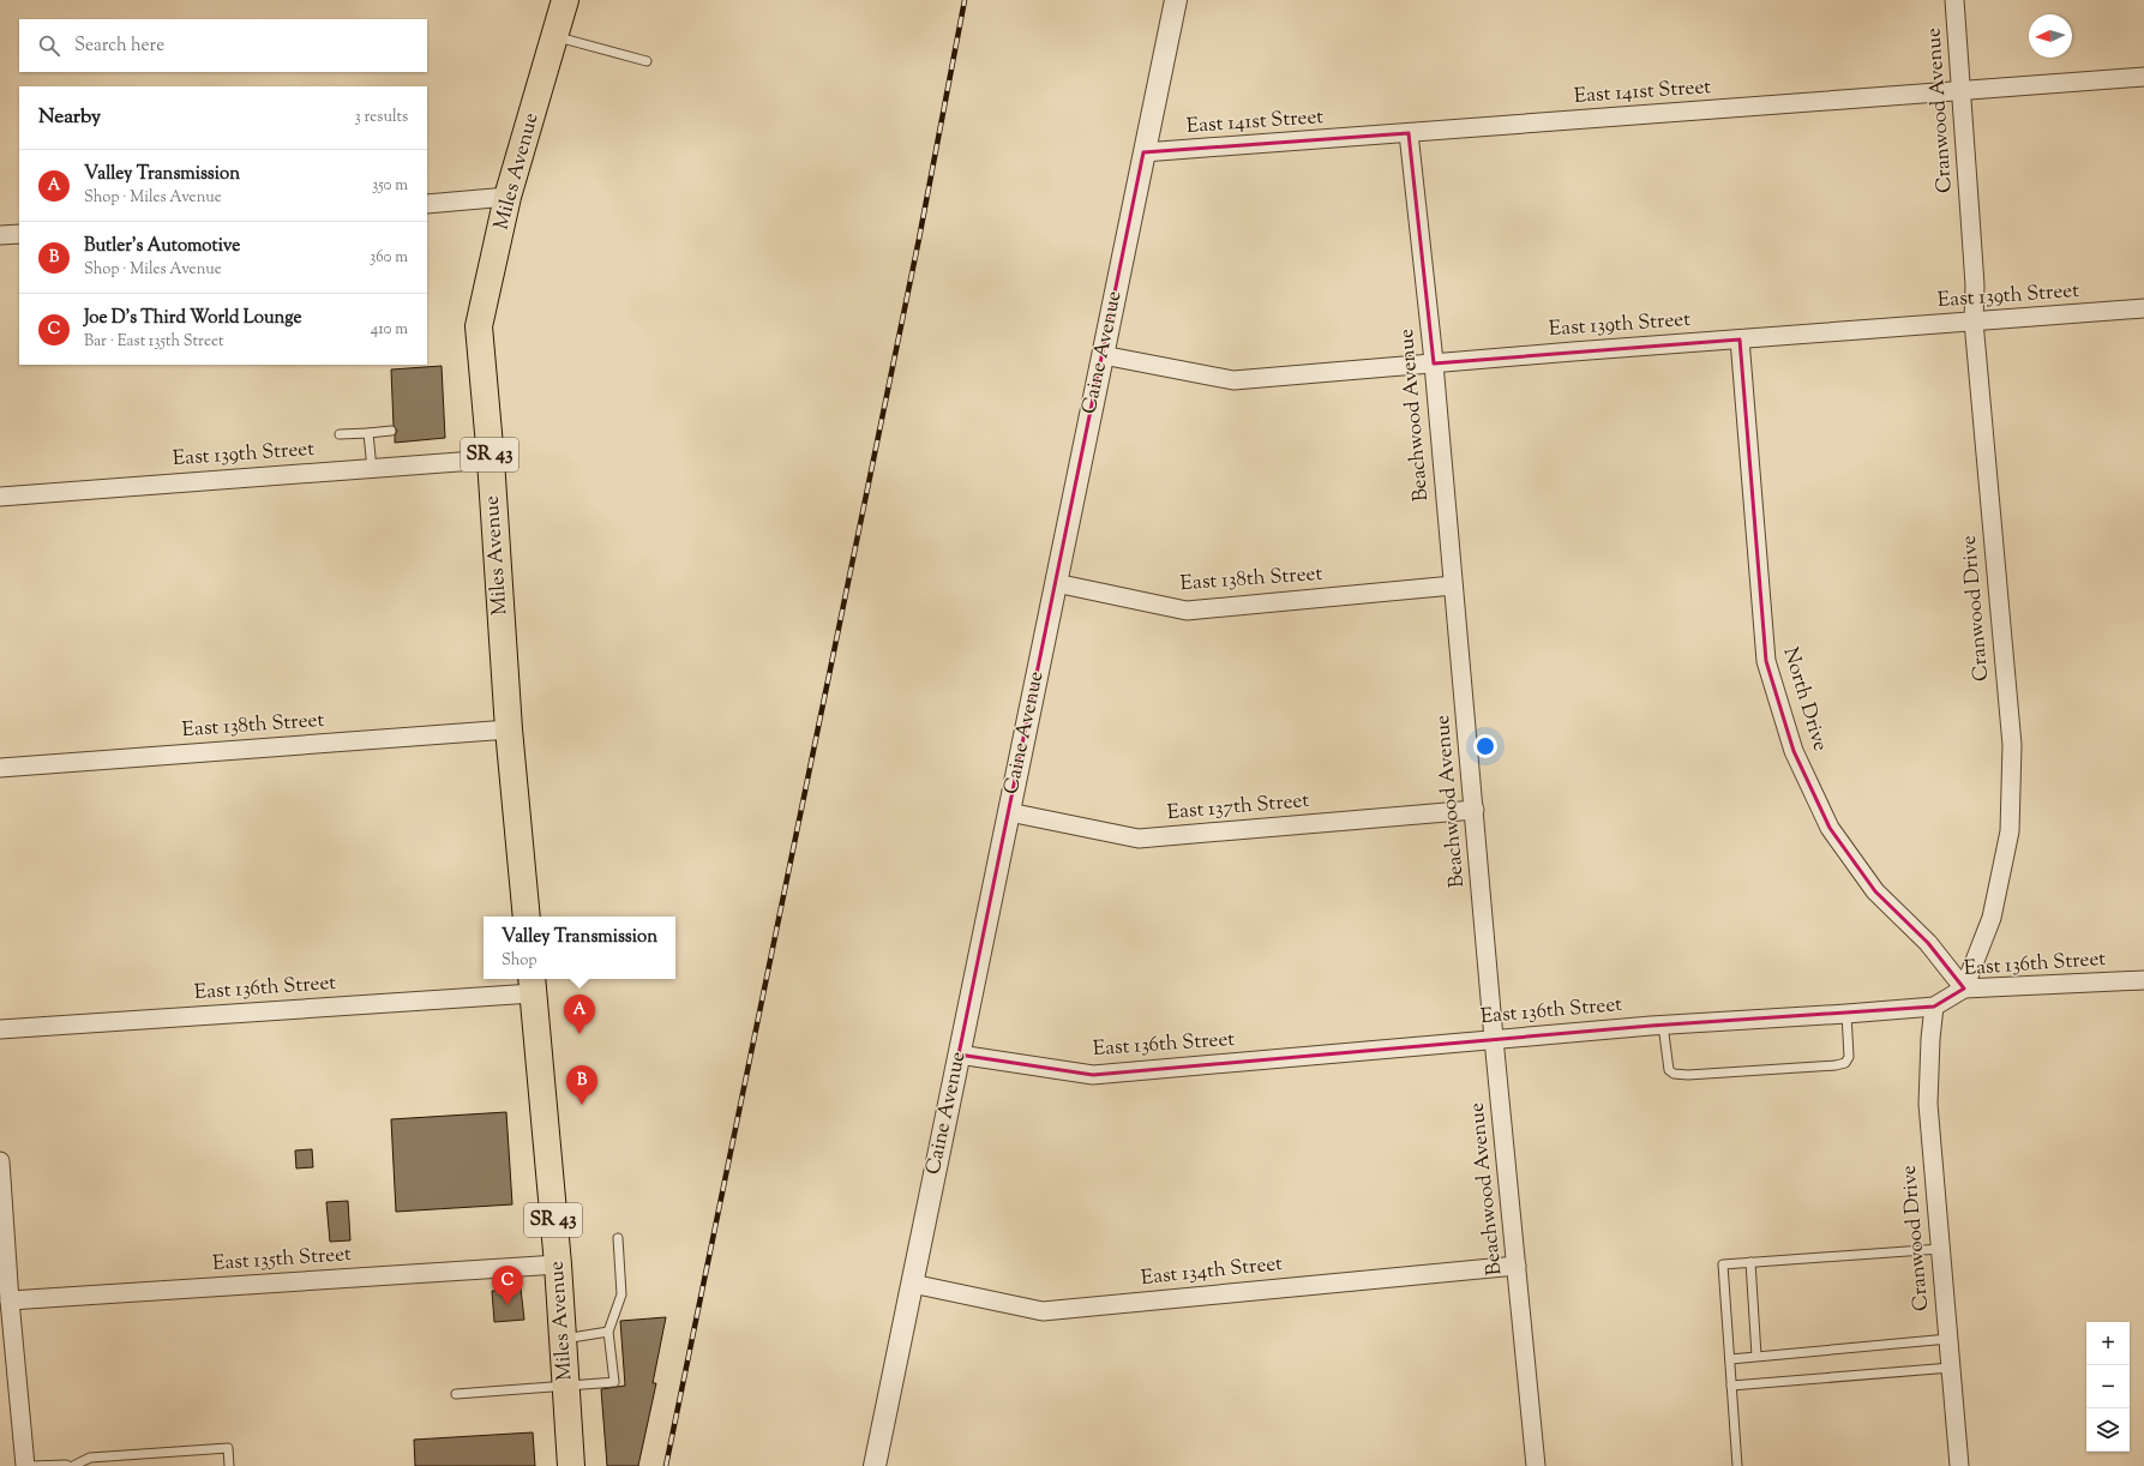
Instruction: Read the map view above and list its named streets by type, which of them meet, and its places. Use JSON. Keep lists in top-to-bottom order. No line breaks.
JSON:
{"streets":{"main road":["Miles Avenue","SR 43"],"street":["East 141st Street","Cranwood Avenue","East 139th Street","Caine Avenue","Beachwood Avenue","East 138th Street","Cranwood Drive","North Drive","East 137th Street","East 136th Street","East 135th Street","East 134th Street"]},"crossings":[["East 141st Street","Cranwood Avenue"],["East 141st Street","Caine Avenue"],["East 141st Street","Beachwood Avenue"],["Cranwood Avenue","Cranwood Drive"],["Miles Avenue","East 139th Street"],["Miles Avenue","East 138th Street"],["Miles Avenue","East 136th Street"],["Miles Avenue","East 135th Street"],["East 139th Street","Caine Avenue"],["East 139th Street","Beachwood Avenue"],["East 139th Street","Cranwood Drive"],["East 139th Street","North Drive"],["Caine Avenue","East 138th Street"],["Caine Avenue","East 137th Street"],["Caine Avenue","East 136th Street"],["Caine Avenue","East 134th Street"],["Beachwood Avenue","East 138th Street"],["Beachwood Avenue","East 137th Street"],["Beachwood Avenue","East 136th Street"],["Beachwood Avenue","East 134th Street"],["Cranwood Drive","North Drive"],["Cranwood Drive","East 136th Street"],["North Drive","East 136th Street"]],"north":"left","page":{"search":"Search here","heading":["Nearby","3 results"],"list":[{"mark":"A","name":"Valley Transmission","note":"Shop · Miles Avenue","value":"350 m"},{"mark":"B","name":"Butler's Automotive","note":"Shop · Miles Avenue","value":"360 m"},{"mark":"C","name":"Joe D's Third World Lounge","note":"Bar · East 135th Street","value":"410 m"}],"popup":["Valley Transmission","Shop"],"pins":["A","B","C"],"map_buttons":["+","−"]}}
